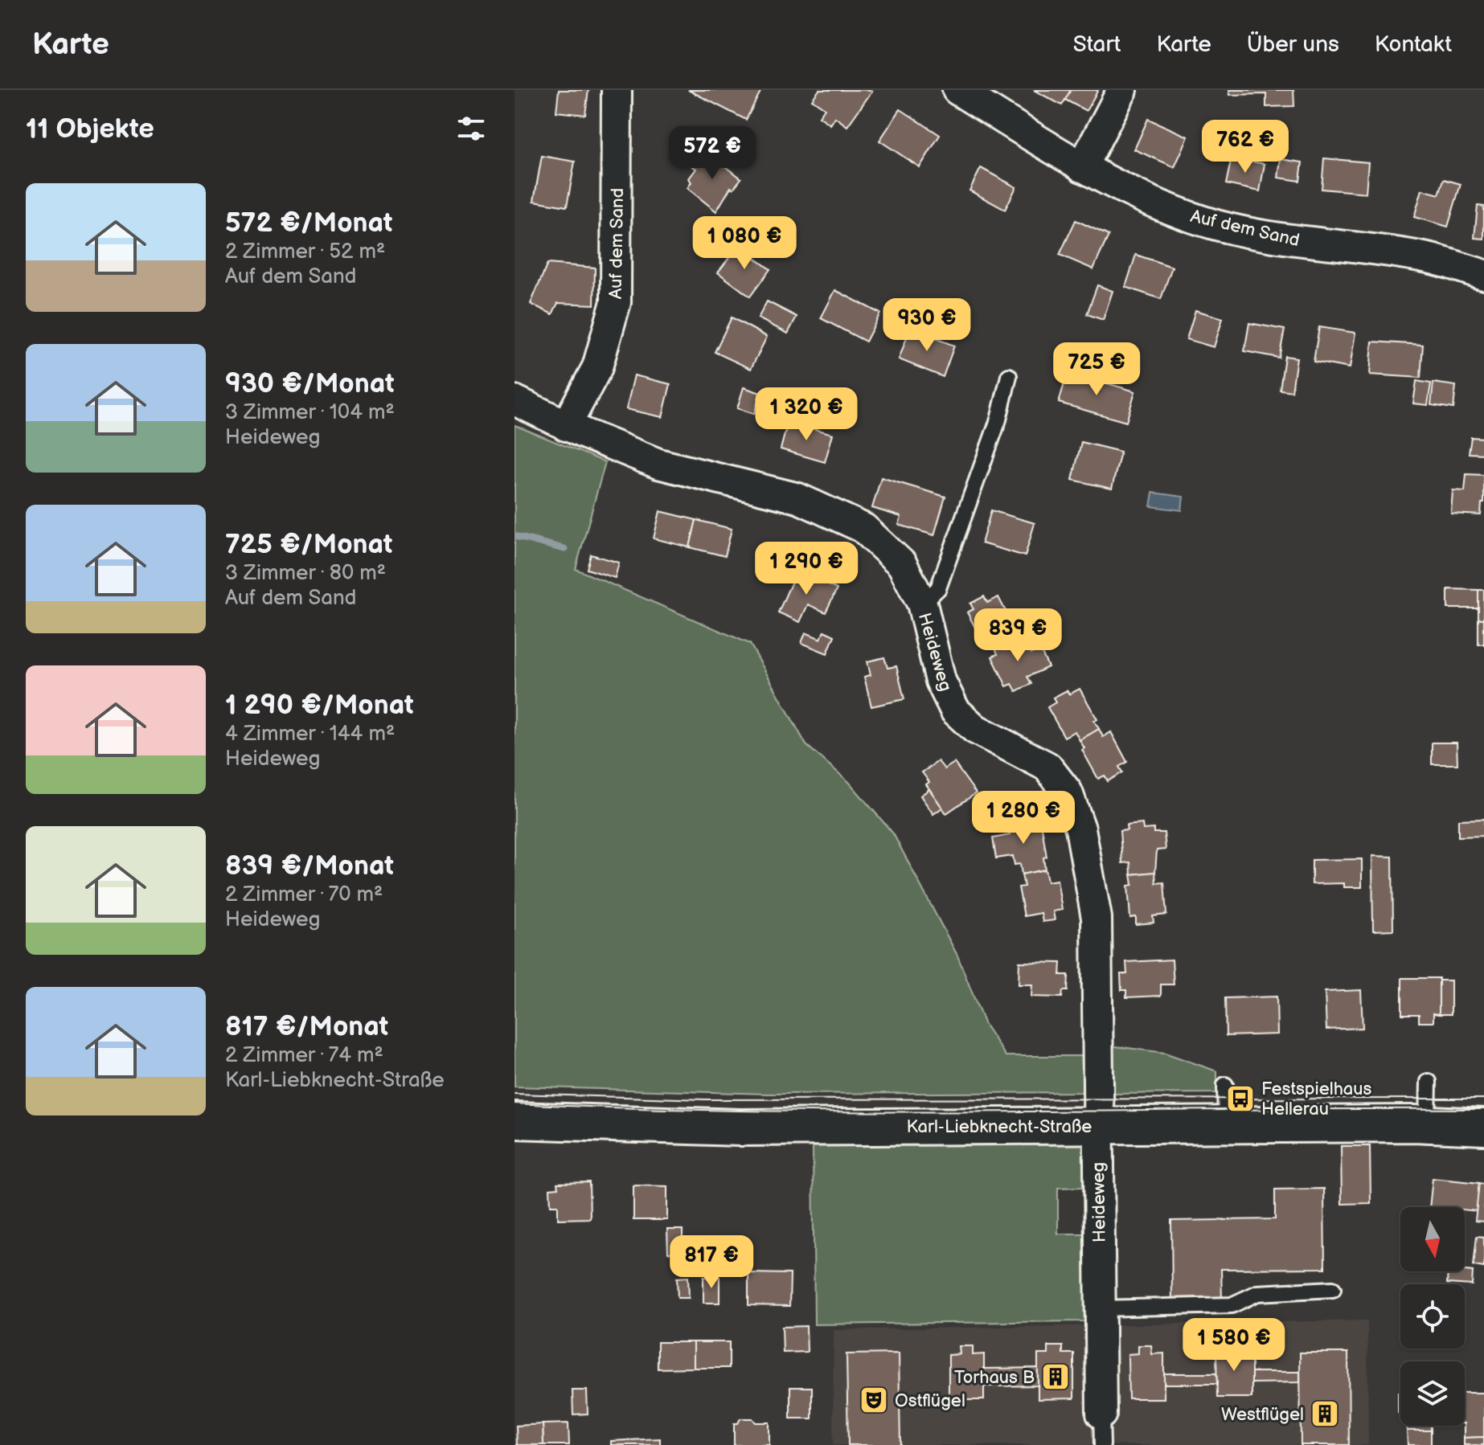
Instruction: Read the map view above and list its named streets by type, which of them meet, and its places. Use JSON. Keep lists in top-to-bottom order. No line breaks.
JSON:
{"streets":{"street":["Auf dem Sand","Heideweg","Karl-Liebknecht-Straße"]},"crossings":[["Auf dem Sand","Heideweg"],["Heideweg","Karl-Liebknecht-Straße"]],"places":{"bus stop":["Festspielhaus Hellerau"],"building":["Torhaus B","Westflügel"],"theatre":["Ostflügel"]},"north":"bottom","page":{"header":"Karte","nav":["Start","Karte","Über uns","Kontakt"],"heading":"11 Objekte","price":["762 €","572 €","1 080 €","930 €","725 €","1 320 €","1 290 €","839 €","1 280 €","817 €","1 580 €"],"list":[{"name":"572 €/Monat","note":"2 Zimmer · 52 m² · Auf dem Sand"},{"name":"930 €/Monat","note":"3 Zimmer · 104 m² · Heideweg"},{"name":"725 €/Monat","note":"3 Zimmer · 80 m² · Auf dem Sand"},{"name":"1 290 €/Monat","note":"4 Zimmer · 144 m² · Heideweg"},{"name":"839 €/Monat","note":"2 Zimmer · 70 m² · Heideweg"},{"name":"817 €/Monat","note":"2 Zimmer · 74 m² · Karl-Liebknecht-Straße"}]}}
